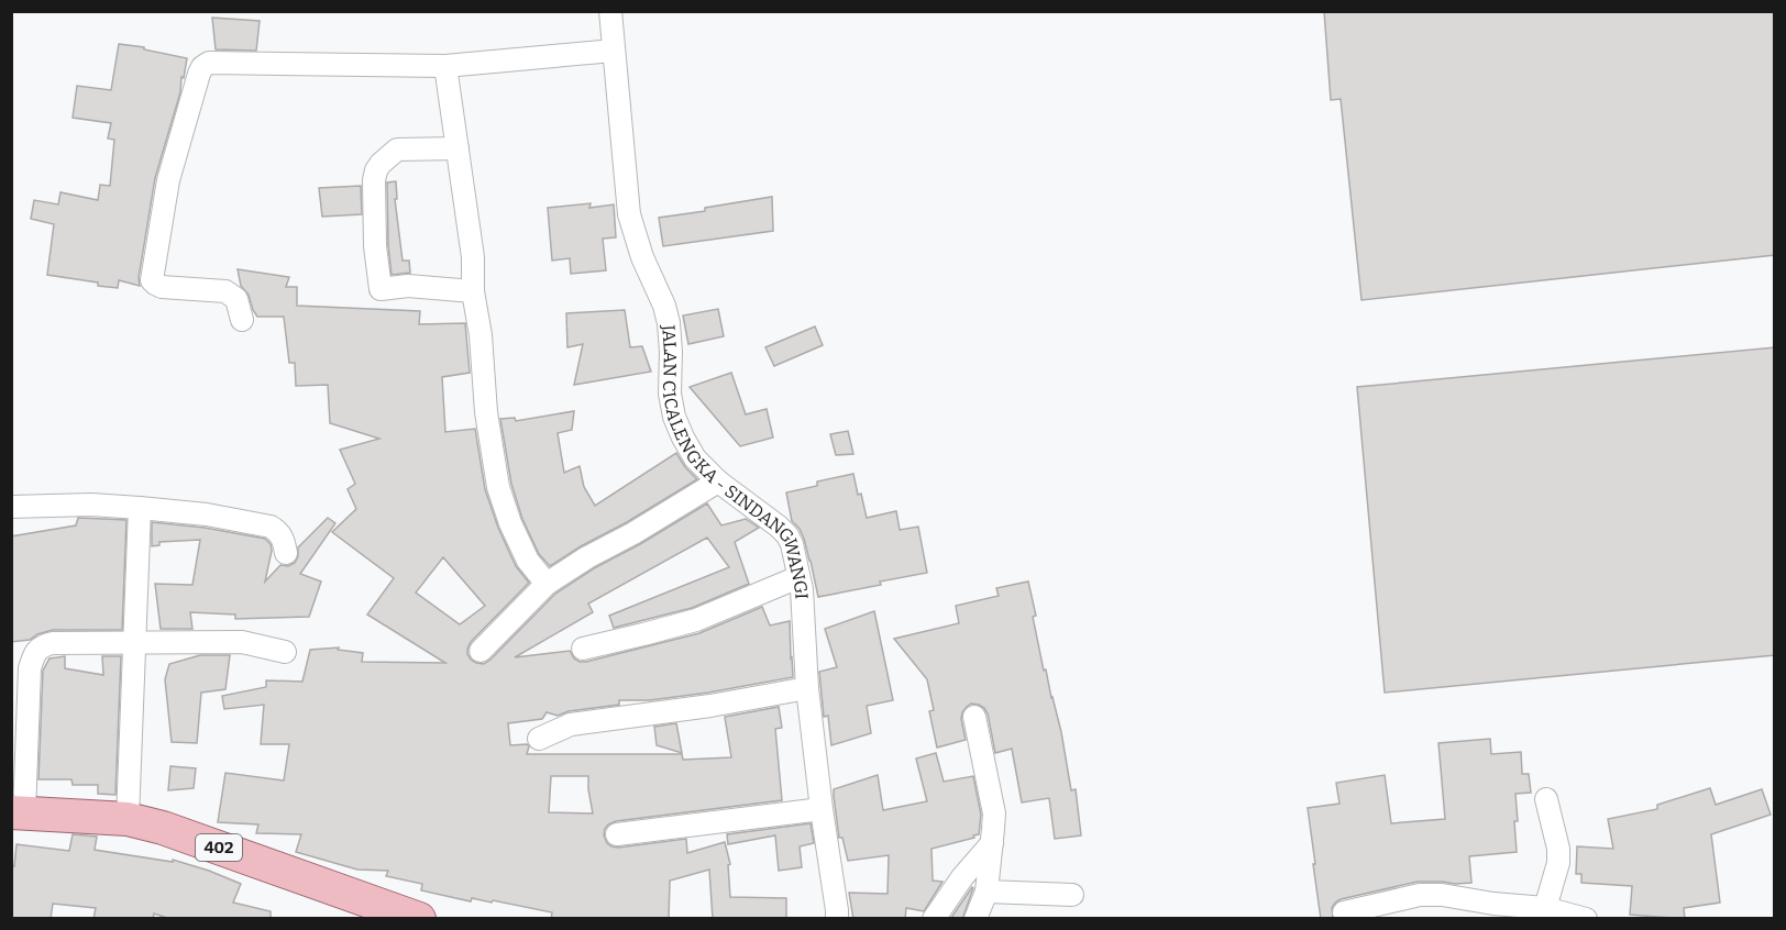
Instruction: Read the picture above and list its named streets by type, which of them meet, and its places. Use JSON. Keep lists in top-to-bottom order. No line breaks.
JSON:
{"streets":{"main road":["402"],"street":["JALAN CICALENGKA - SINDANGWANGI"]}}
